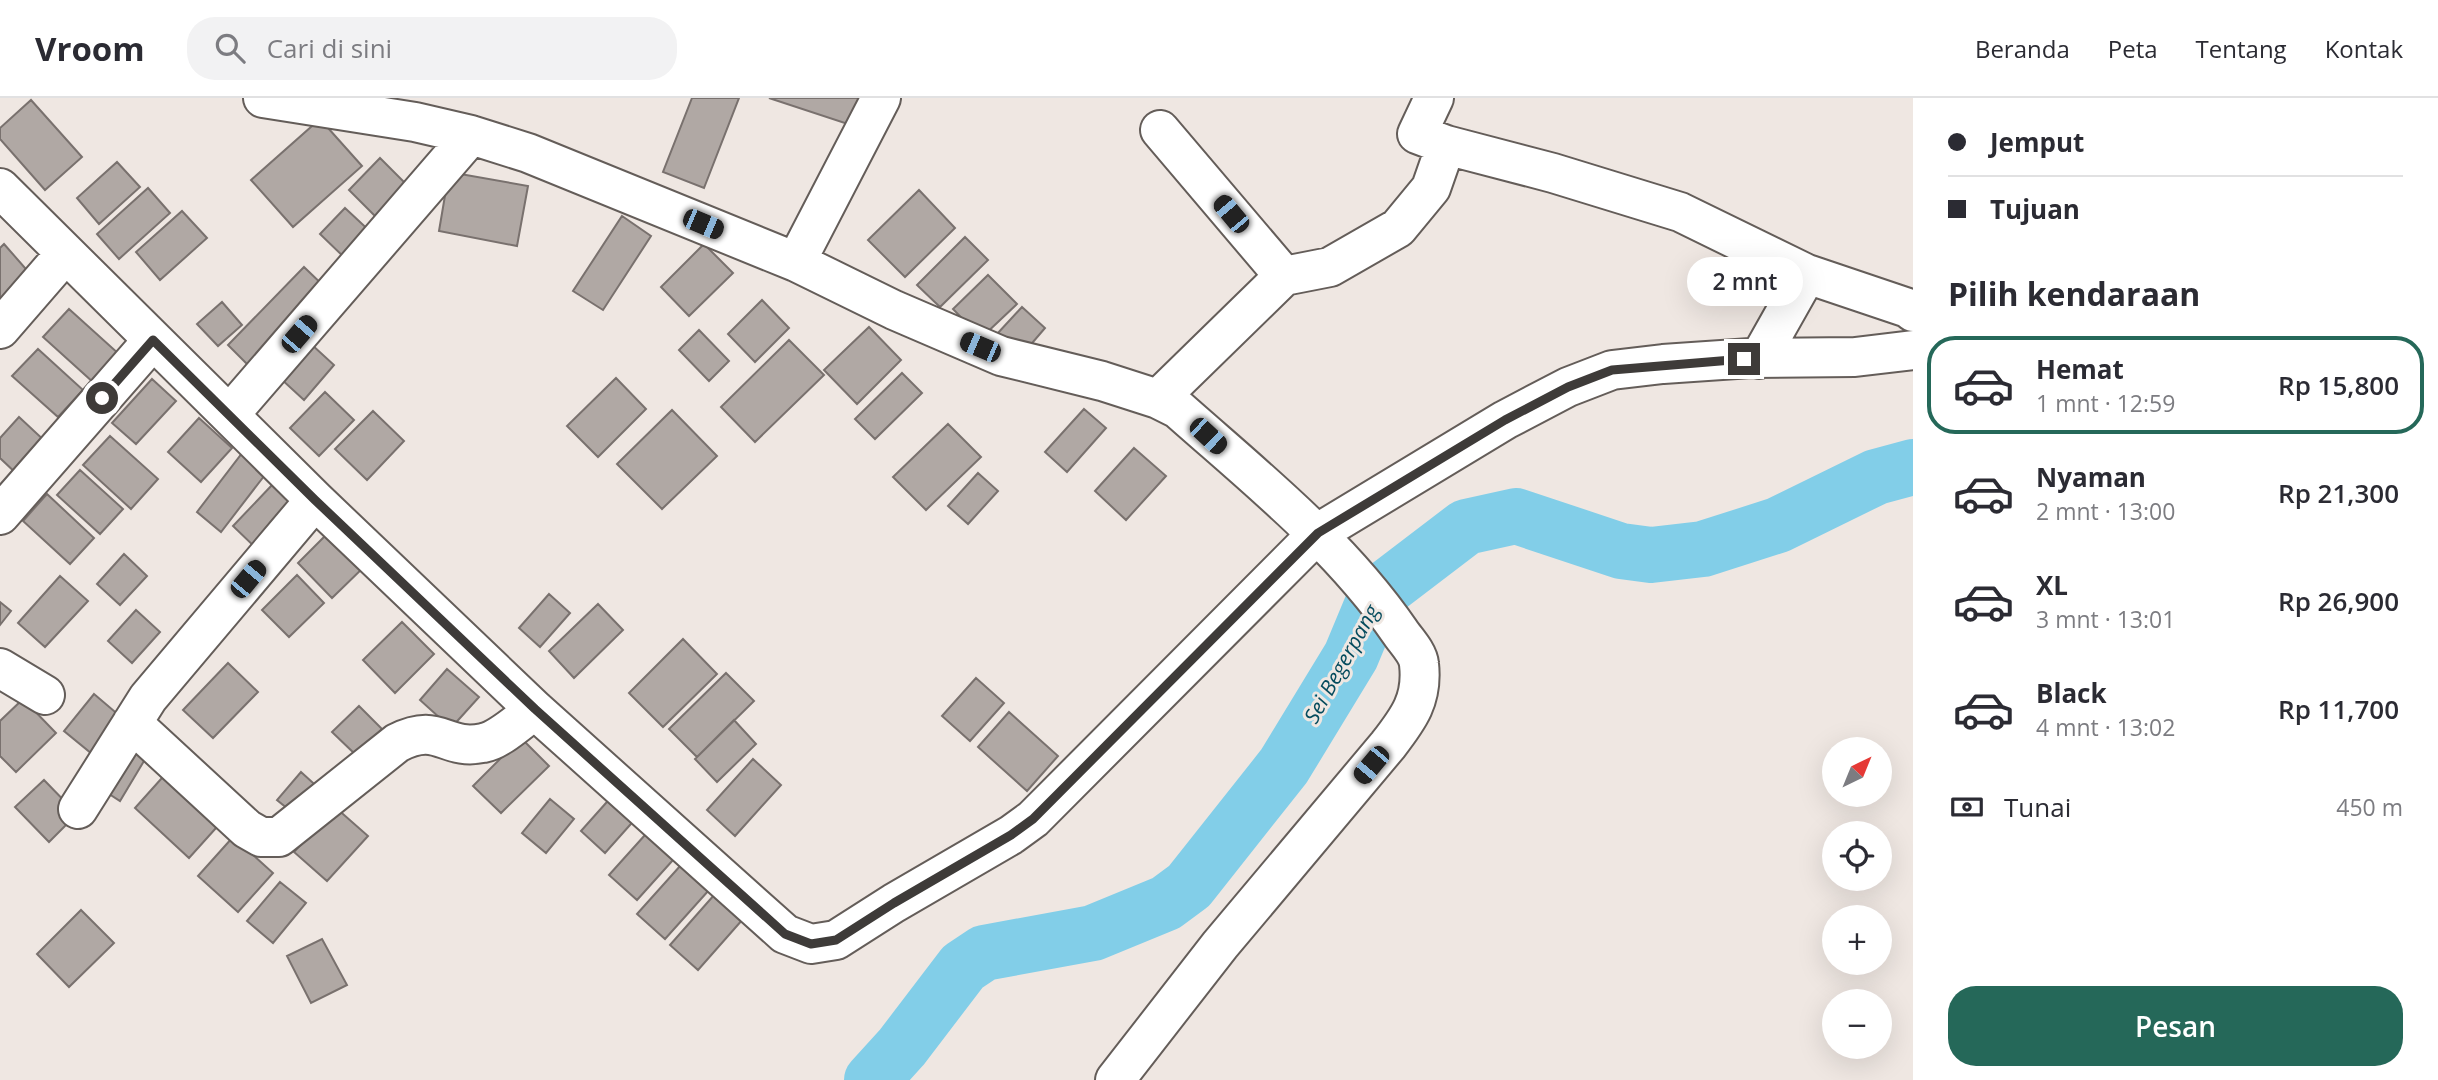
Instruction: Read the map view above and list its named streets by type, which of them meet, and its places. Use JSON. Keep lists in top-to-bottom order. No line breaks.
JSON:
{"water":["Sei Begerpang"],"north":"top right","page":{"header":"Vroom","search":"Cari di sini","nav":["Beranda","Peta","Tentang","Kontak"],"banner":["Jemput","Tujuan"],"heading":"Pilih kendaraan","bubble":"2 mnt","list":[{"name":"Hemat","note":"1 mnt · 12:59","value":"Rp 15,800"},{"name":"Nyaman","note":"2 mnt · 13:00","value":"Rp 21,300"},{"name":"XL","note":"3 mnt · 13:01","value":"Rp 26,900"},{"name":"Black","note":"4 mnt · 13:02","value":"Rp 11,700"}],"map_buttons":["+","−"],"pay":["Tunai","450 m"],"buttons":"Pesan"}}
